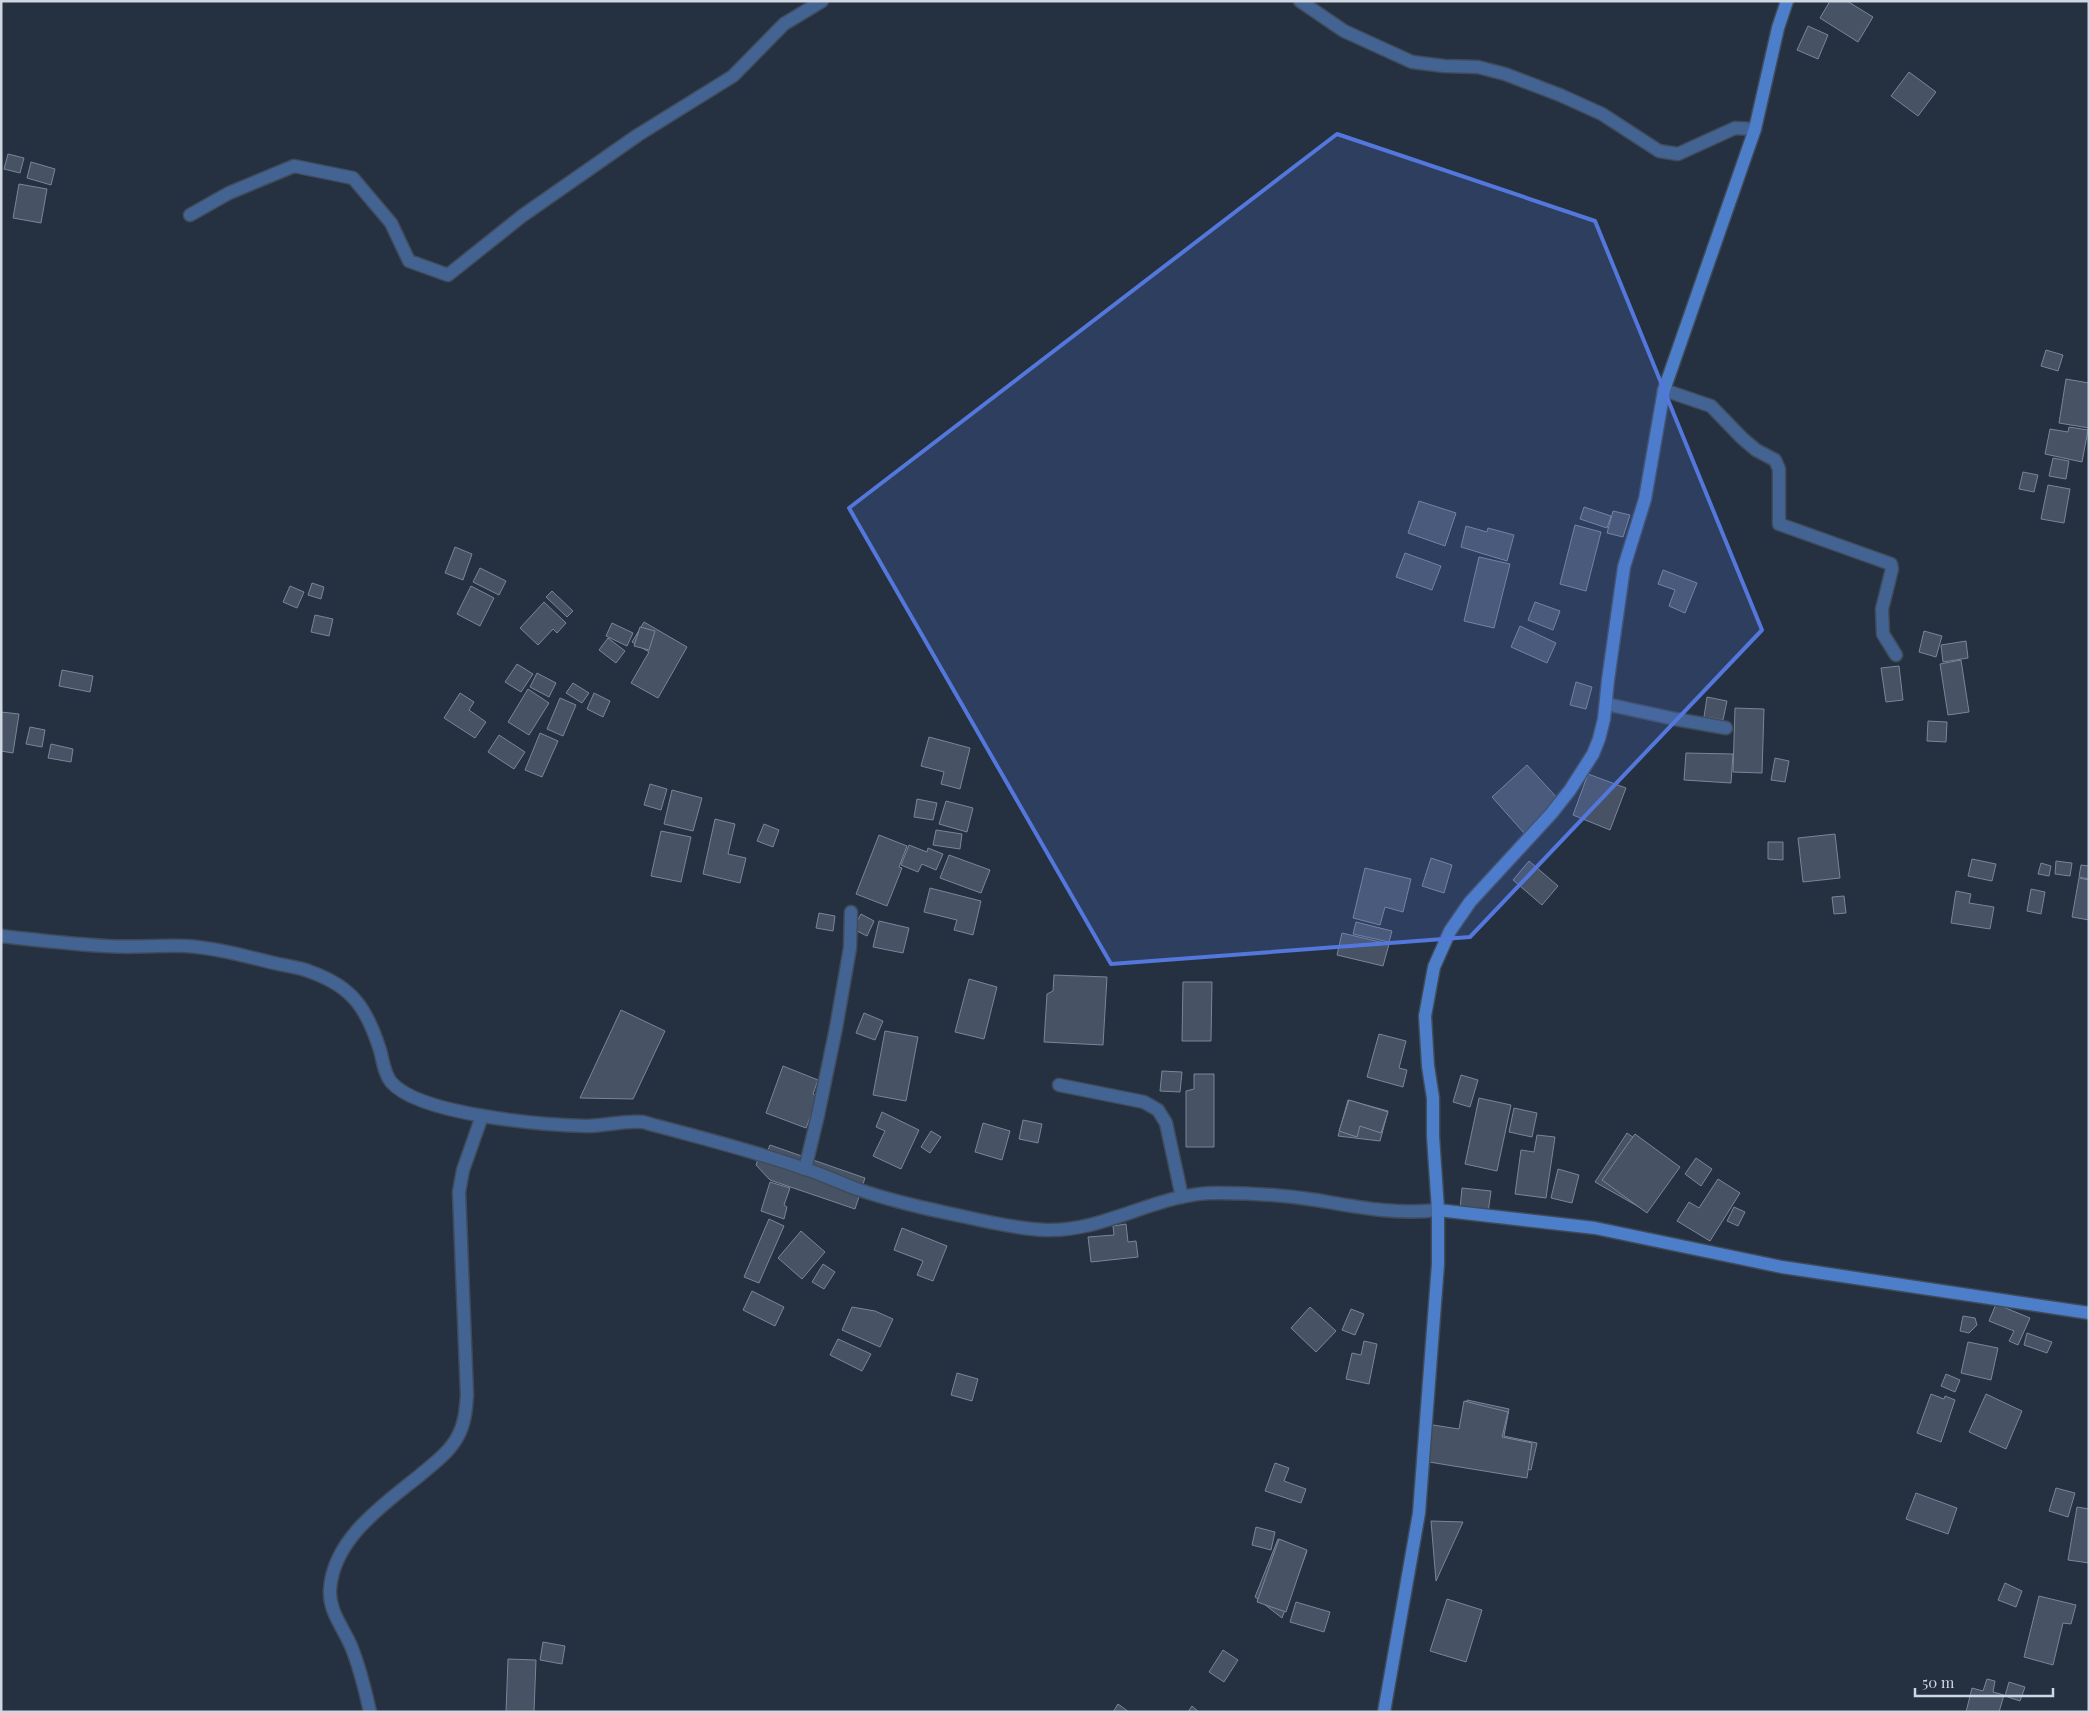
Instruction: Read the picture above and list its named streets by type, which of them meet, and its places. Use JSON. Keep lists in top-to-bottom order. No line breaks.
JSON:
{"scale_bar":"50 m"}
